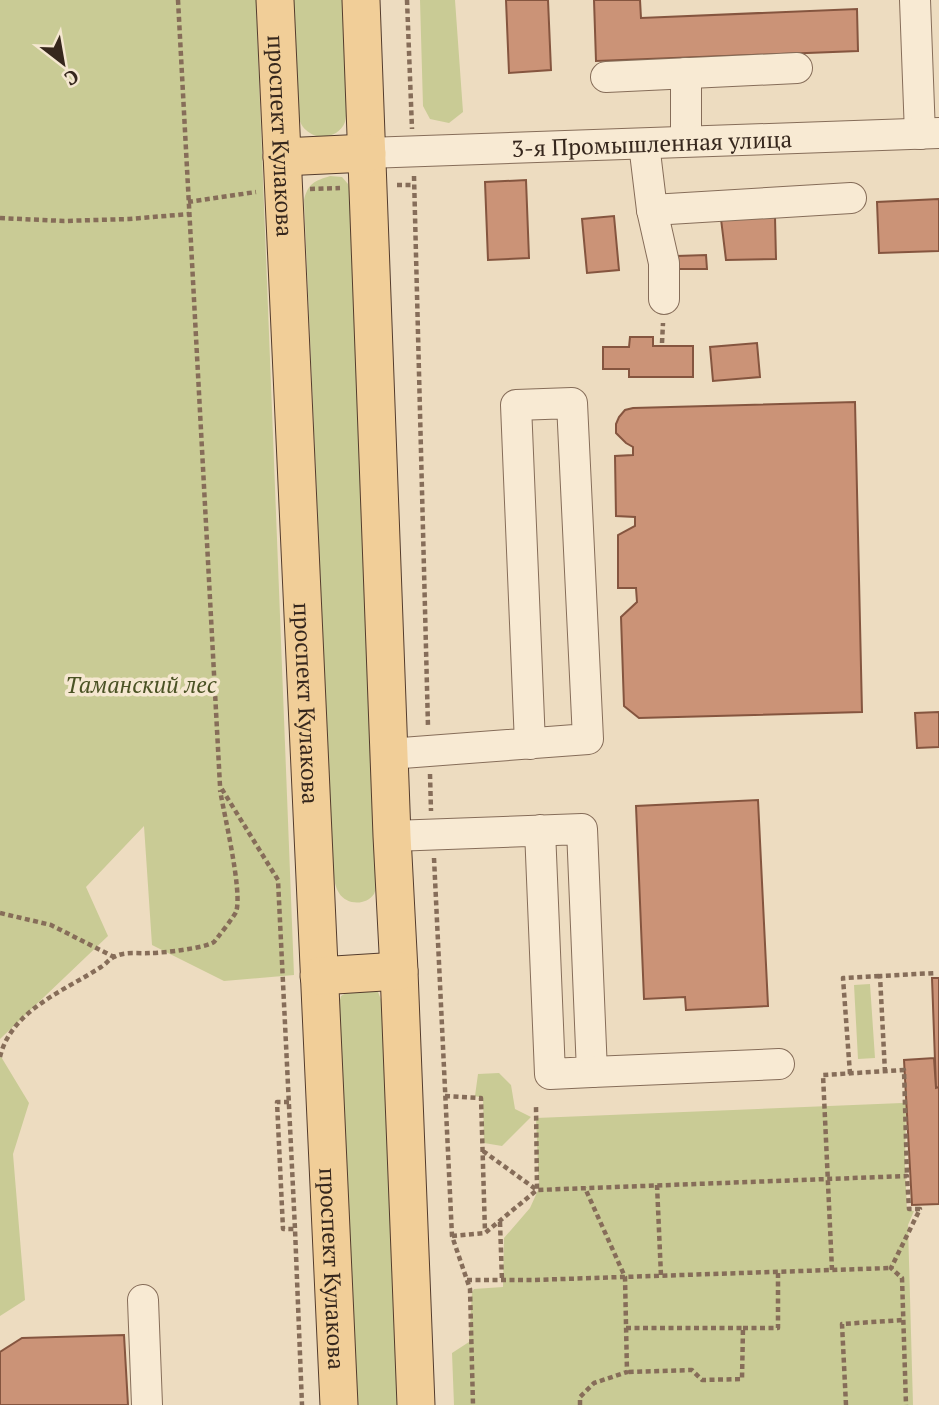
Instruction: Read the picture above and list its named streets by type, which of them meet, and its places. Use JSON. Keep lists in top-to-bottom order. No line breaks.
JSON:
{"streets":{"main road":["проспект Кулакова"],"street":["3-я Промышленная улица"]},"parks":["Таманский лес"],"north":"bottom right"}
